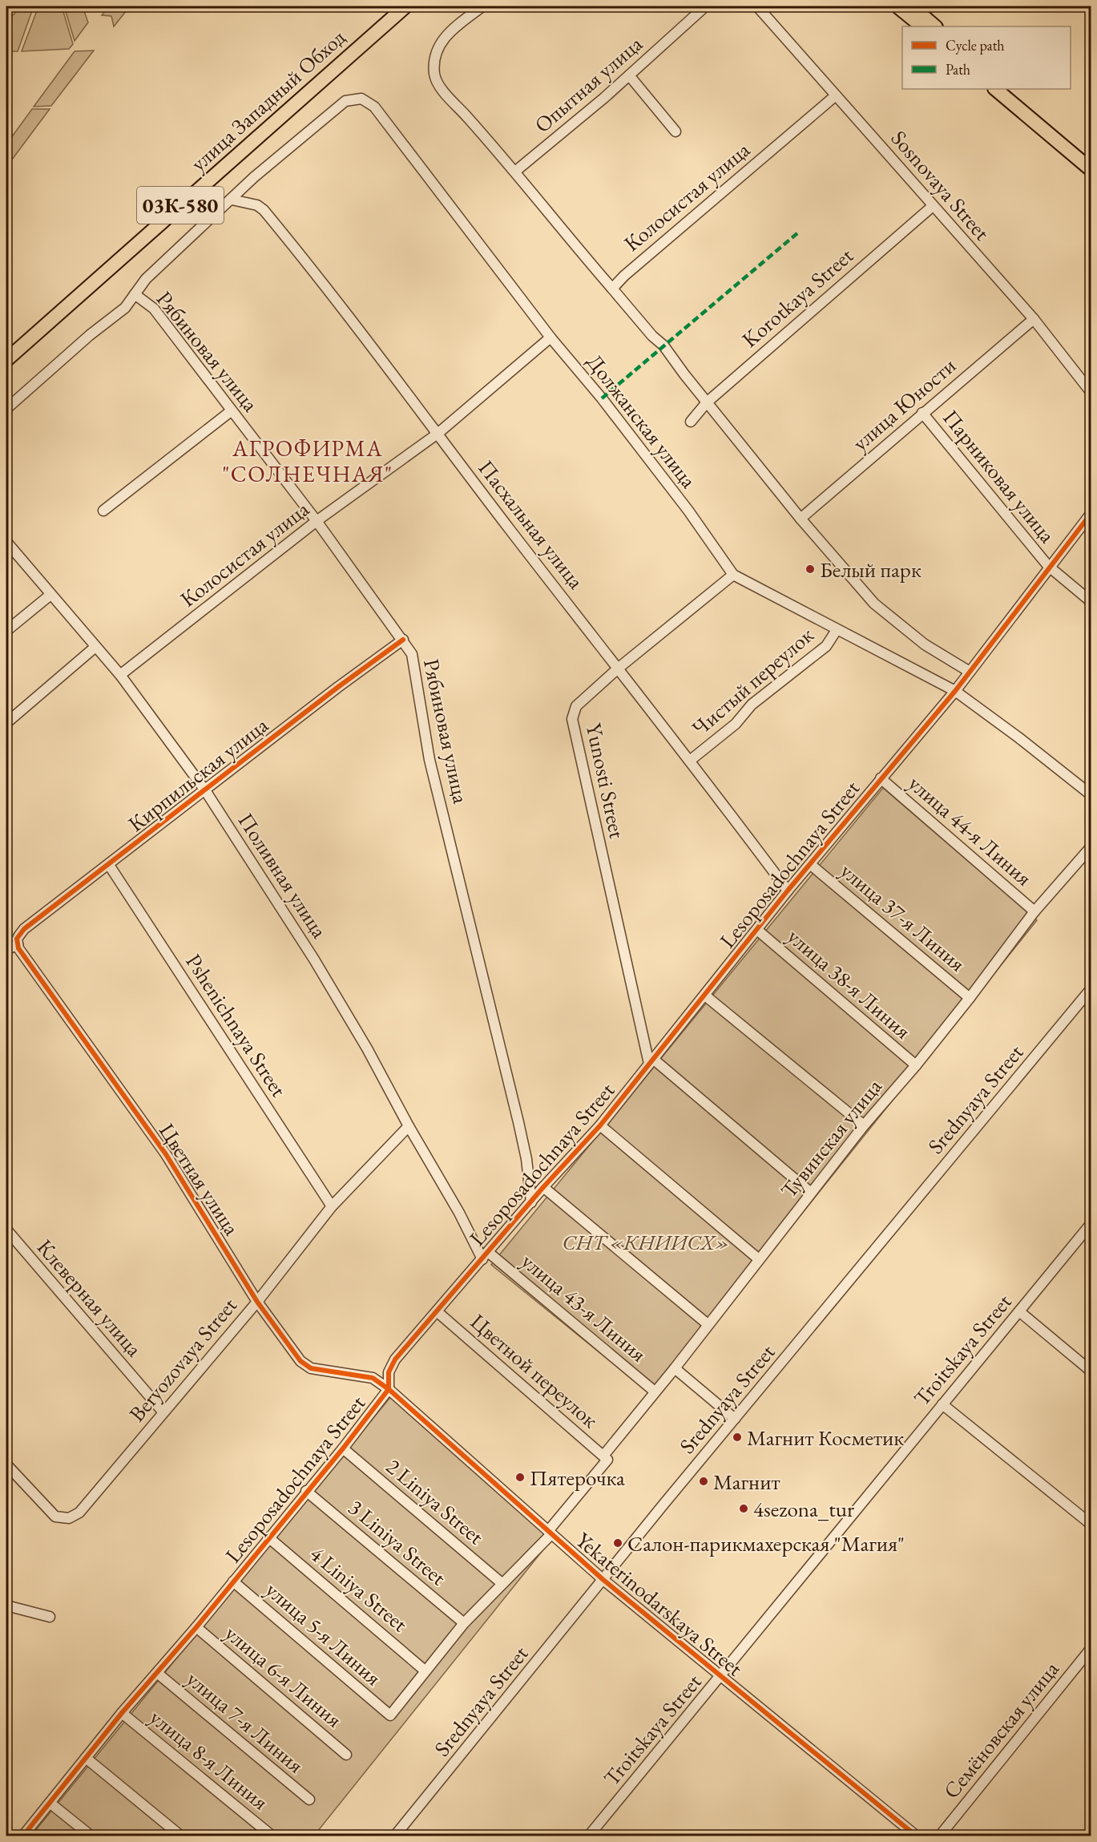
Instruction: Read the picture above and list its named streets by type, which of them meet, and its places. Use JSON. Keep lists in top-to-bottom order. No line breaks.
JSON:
{"streets":{"highway":["улица Западный Обход","03К-580"],"street":["Опытная улица","Sosnovaya Street","Колосистая улица","Korotkaya Street","Рябиновая улица","улица Юности","Должанская улица","Парниковая улица","Пасхальная улица","Чистый переулок","Кирпильская улица","Yunosti Street","улица 44-я Линия","Lesoposadochnaya Street","Поливная улица","улица 37-я Линия","улица 38-я Линия","Pshenichnaya Street","Srednyaya Street","Тувинская улица","Цветная улица","Клеверная улица","улица 43-я Линия","Troitskaya Street","Beryozovaya Street","Цветной переулок","2 Liniya Street","3 Liniya Street","4 Liniya Street","Yekaterinodarskaya Street","улица 5-я Линия","улица 6-я Линия","улица 7-я Линия","Семёновская улица","улица 8-я Линия"]},"crossings":[["Sosnovaya Street","Колосистая улица"],["Sosnovaya Street","Korotkaya Street"],["Sosnovaya Street","улица Юности"],["Колосистая улица","Рябиновая улица"],["Колосистая улица","Должанская улица"],["Колосистая улица","Пасхальная улица"],["Колосистая улица","Поливная улица"],["Рябиновая улица","Кирпильская улица"],["Рябиновая улица","Lesoposadochnaya Street"],["улица Юности","Парниковая улица"],["Должанская улица","Пасхальная улица"],["Должанская улица","Чистый переулок"],["Должанская улица","Yunosti Street"],["Должанская улица","Lesoposadochnaya Street"],["Парниковая улица","Lesoposadochnaya Street"],["Пасхальная улица","Чистый переулок"],["Пасхальная улица","Yunosti Street"],["Пасхальная улица","Lesoposadochnaya Street"],["Кирпильская улица","Поливная улица"],["Кирпильская улица","Pshenichnaya Street"],["Кирпильская улица","Цветная улица"],["Yunosti Street","Lesoposadochnaya Street"],["улица 44-я Линия","Lesoposadochnaya Street"],["улица 44-я Линия","Тувинская улица"],["Lesoposadochnaya Street","Поливная улица"],["Lesoposadochnaya Street","улица 37-я Линия"],["Lesoposadochnaya Street","улица 38-я Линия"],["Lesoposadochnaya Street","Цветная улица"],["Lesoposadochnaya Street","улица 43-я Линия"],["Lesoposadochnaya Street","Цветной переулок"],["Lesoposadochnaya Street","2 Liniya Street"],["Lesoposadochnaya Street","3 Liniya Street"],["Lesoposadochnaya Street","4 Liniya Street"],["Lesoposadochnaya Street","Yekaterinodarskaya Street"],["Lesoposadochnaya Street","улица 5-я Линия"],["Lesoposadochnaya Street","улица 6-я Линия"],["Lesoposadochnaya Street","улица 7-я Линия"],["Lesoposadochnaya Street","улица 8-я Линия"],["Поливная улица","улица 43-я Линия"],["Поливная улица","Beryozovaya Street"],["улица 37-я Линия","Тувинская улица"],["улица 38-я Линия","Тувинская улица"],["Pshenichnaya Street","Beryozovaya Street"],["Srednyaya Street","Yekaterinodarskaya Street"],["Тувинская улица","улица 43-я Линия"],["Тувинская улица","Цветной переулок"],["Тувинская улица","2 Liniya Street"],["Тувинская улица","3 Liniya Street"],["Тувинская улица","4 Liniya Street"],["Тувинская улица","Yekaterinodarskaya Street"],["Тувинская улица","улица 5-я Линия"],["Цветная улица","Beryozovaya Street"],["Цветная улица","Yekaterinodarskaya Street"],["Клеверная улица","Beryozovaya Street"],["Troitskaya Street","Yekaterinodarskaya Street"]],"districts":["АГРОФИРМА \"СОЛНЕЧНАЯ\""],"parks":["СНТ «КНИИСХ»"],"places":["Белый парк","Магнит Косметик","Пятерочка","Магнит","4sezona_tur","Салон-парикмахерская \"Магия\""],"legend":["Cycle path","Path"]}
